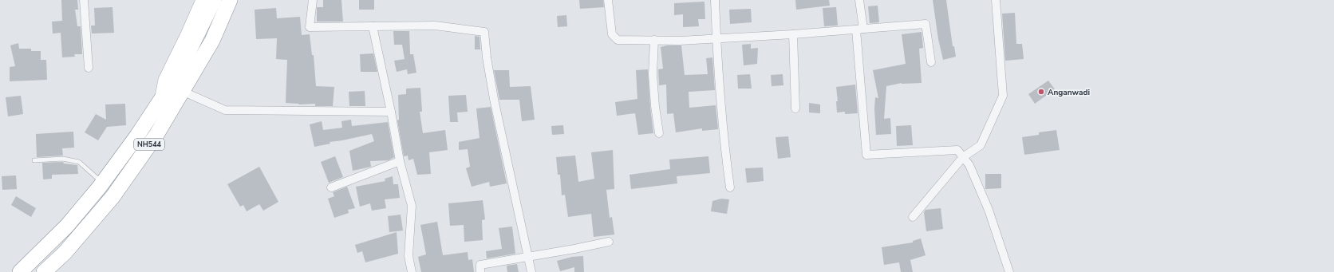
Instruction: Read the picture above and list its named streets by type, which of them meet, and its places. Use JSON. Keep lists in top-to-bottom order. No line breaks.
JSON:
{"streets":{"highway":["NH544"]},"places":["Anganwadi"]}
